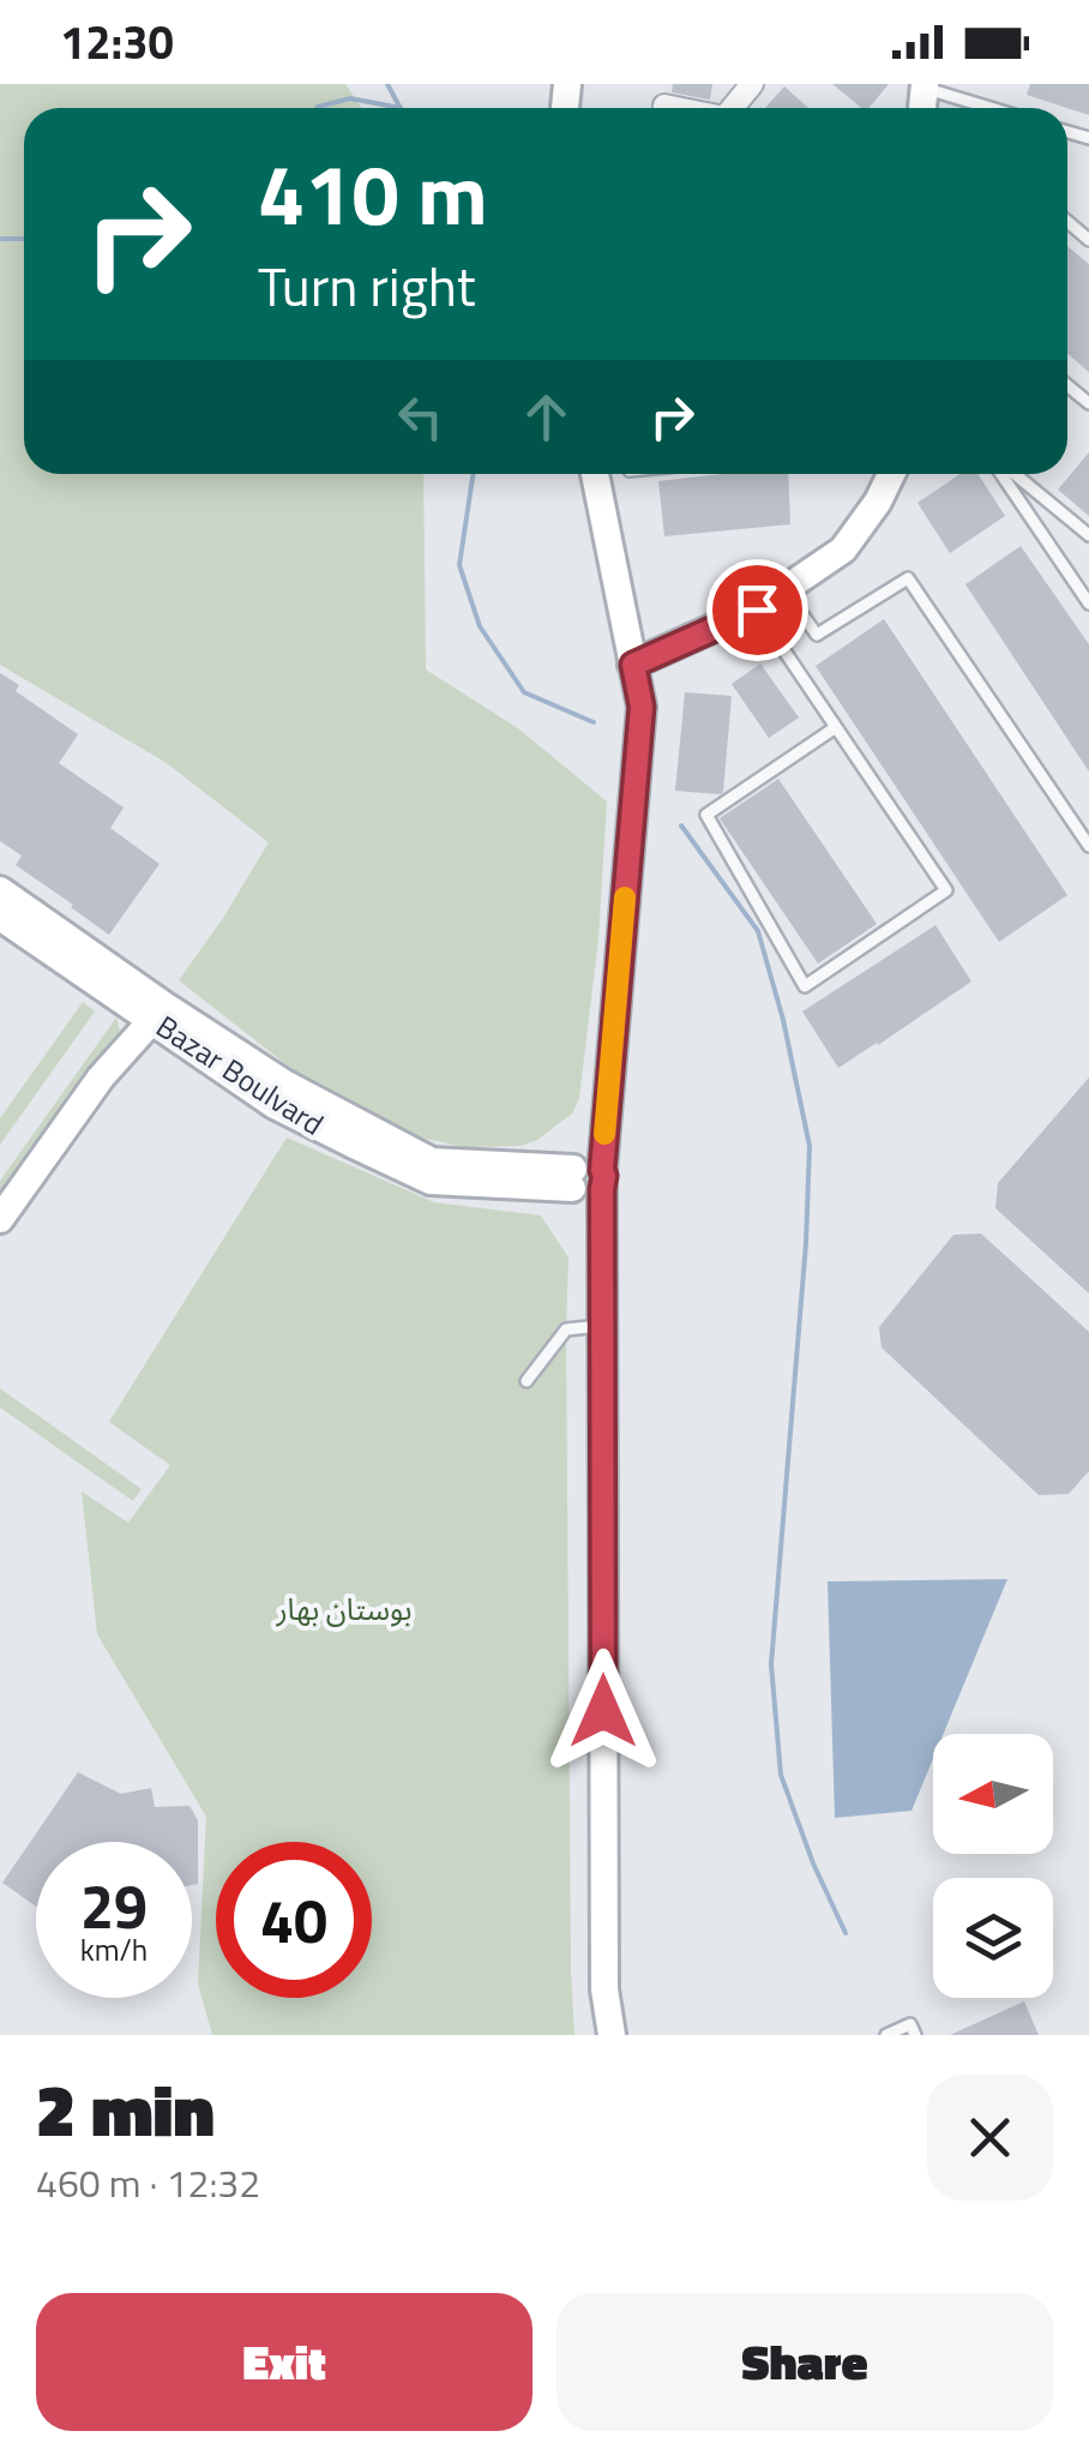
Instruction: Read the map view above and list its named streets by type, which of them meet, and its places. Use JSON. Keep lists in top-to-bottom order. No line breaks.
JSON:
{"streets":{"street":["Bazar Boulvard"]},"parks":["بوستان بهار"],"north":"left","page":{"status":"12:30","turn":["410 m","Turn right"],"speed":"29 km/h","limit":"40","heading":["2 min","460 m · 12:32"],"buttons":["Exit","Share"]}}
